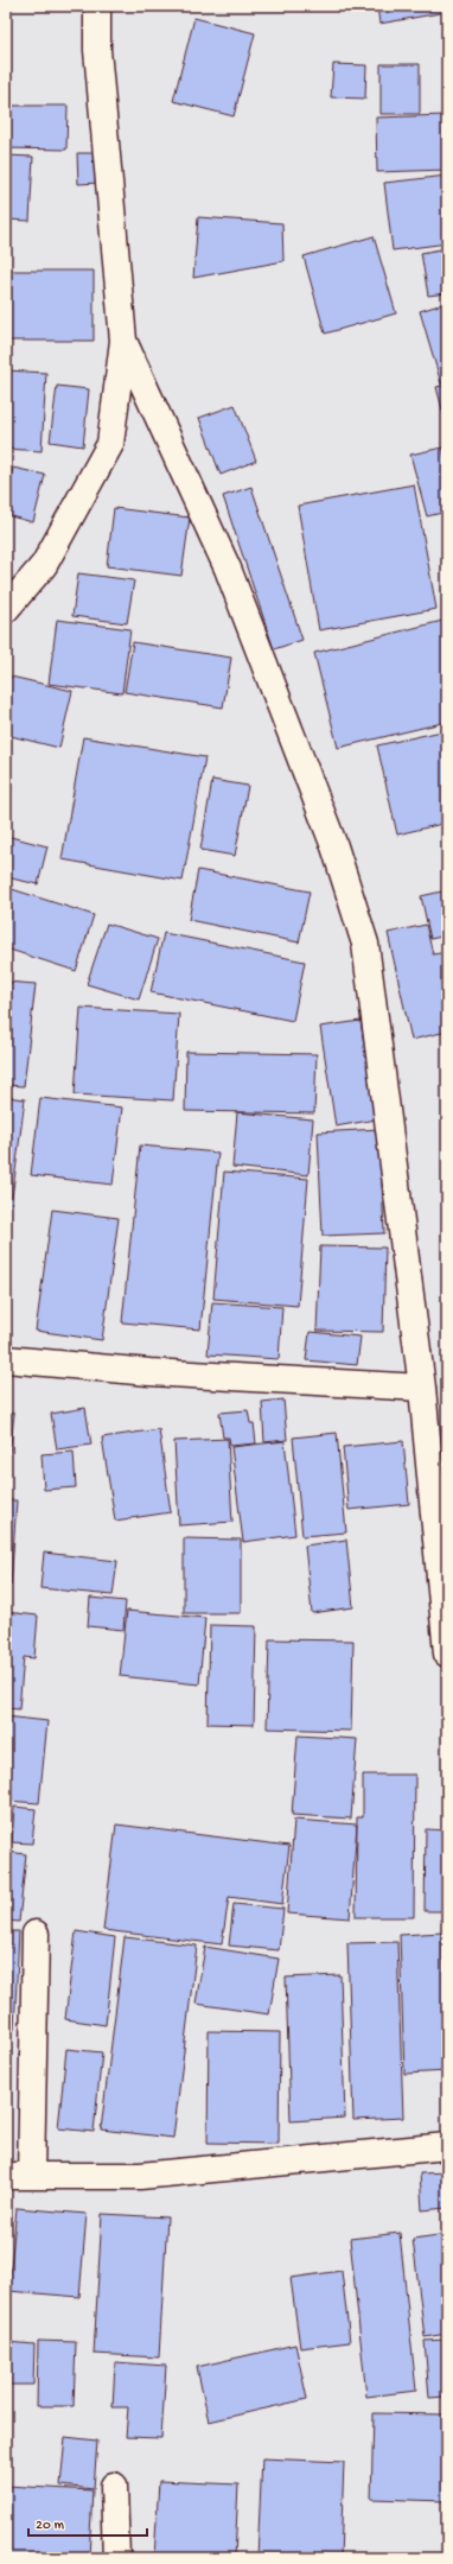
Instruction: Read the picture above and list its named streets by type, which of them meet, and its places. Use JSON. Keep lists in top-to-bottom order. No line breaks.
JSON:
{"scale_bar":"20 m"}
